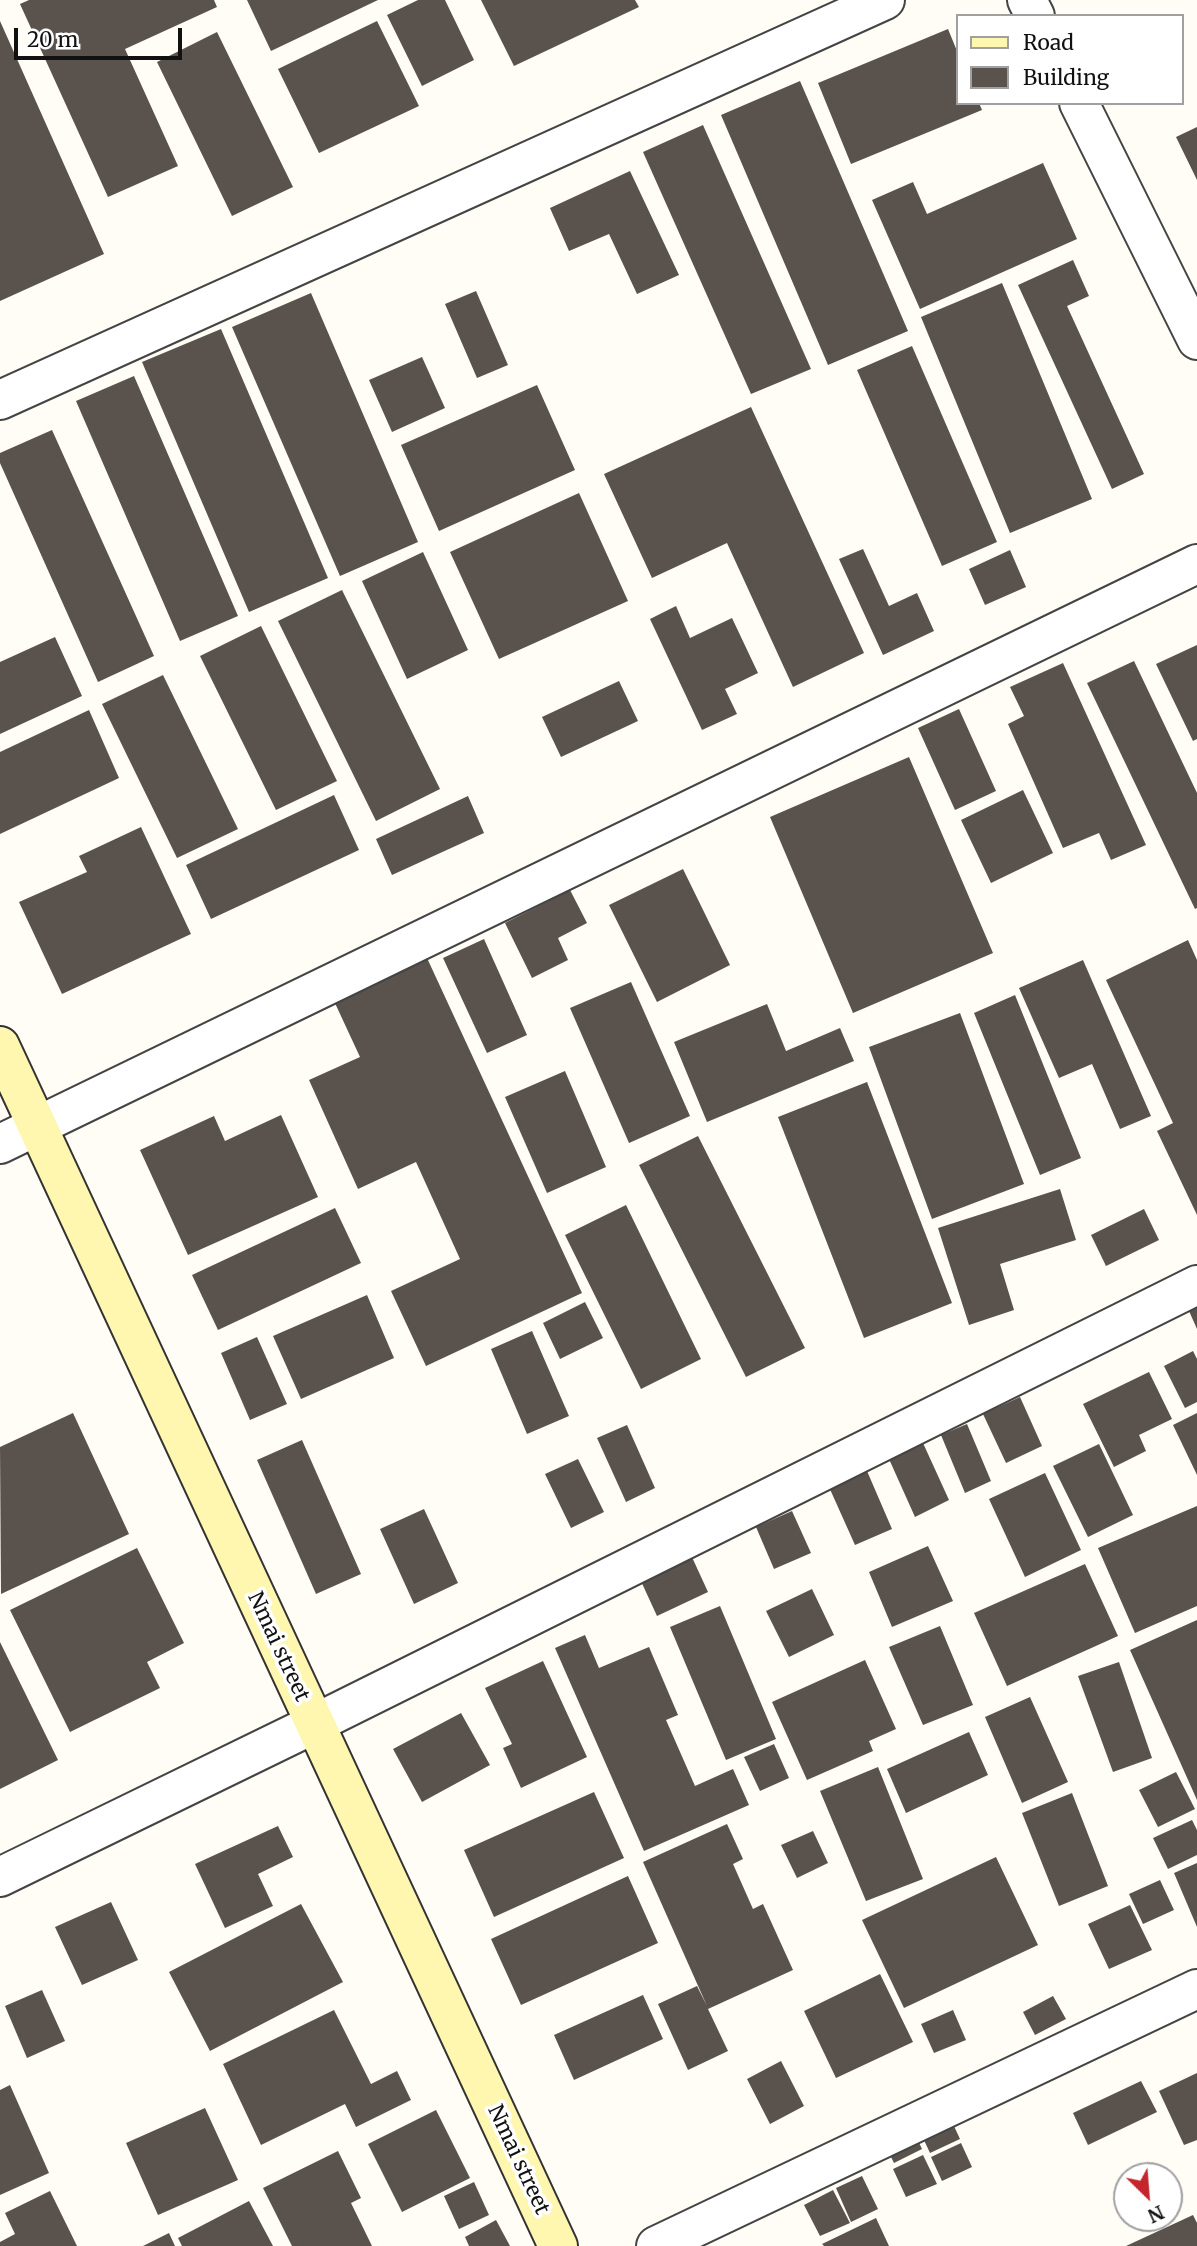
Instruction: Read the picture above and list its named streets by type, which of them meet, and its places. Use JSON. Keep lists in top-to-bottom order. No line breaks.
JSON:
{"streets":{"street":["Nmai street"]},"legend":["Road","Building"],"scale_bar":"20 m","north":"bottom right"}
